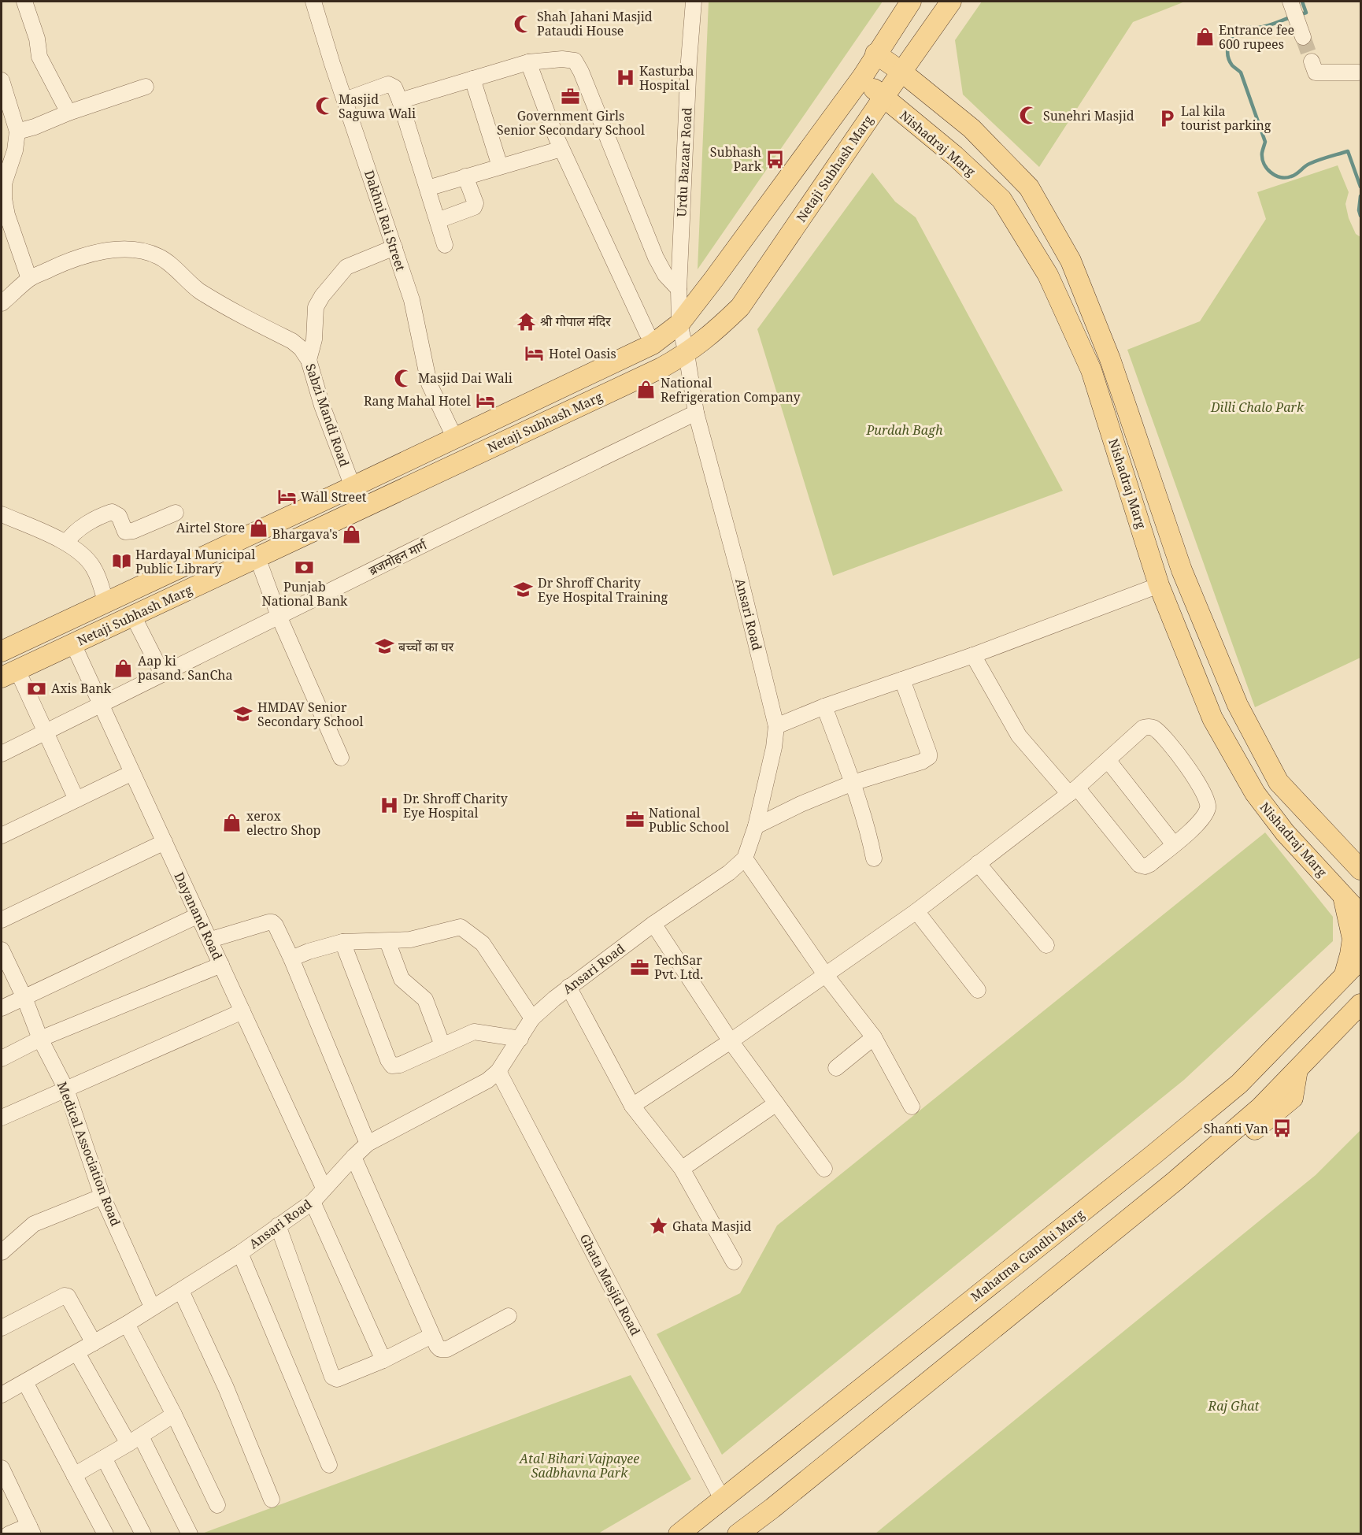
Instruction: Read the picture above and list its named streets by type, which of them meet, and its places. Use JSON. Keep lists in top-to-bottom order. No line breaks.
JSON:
{"streets":{"main road":["Nishadraj Marg","Netaji Subhash Marg","Mahatma Gandhi Marg"],"street":["Urdu Bazaar Road","Dakhni Rai Street","Sabzi Mandi Road","ब्रजमोहन मार्ग","Ansari Road","Dayanand Road","Medical Association Road","Ghata Masjid Road"]},"crossings":[["Nishadraj Marg","Netaji Subhash Marg"],["Urdu Bazaar Road","Netaji Subhash Marg"],["Urdu Bazaar Road","Ansari Road"],["Netaji Subhash Marg","Dakhni Rai Street"],["Netaji Subhash Marg","Sabzi Mandi Road"],["Netaji Subhash Marg","Ansari Road"],["Netaji Subhash Marg","Dayanand Road"],["ब्रजमोहन मार्ग","Ansari Road"],["ब्रजमोहन मार्ग","Dayanand Road"],["Ansari Road","Dayanand Road"],["Ansari Road","Medical Association Road"],["Ansari Road","Ghata Masjid Road"],["Mahatma Gandhi Marg","Ghata Masjid Road"]],"parks":["Dilli Chalo Park","Purdah Bagh","Raj Ghat","Atal Bihari Vajpayee Sadbhavna Park"],"places":{"mosque":["Shah Jahani Masjid Pataudi House","Masjid Saguwa Wali","Sunehri Masjid","Masjid Dai Wali"],"shop":["Entrance fee 600 rupees","National Refrigeration Company","Airtel Store","Bhargava's","Aap ki pasand. SanCha","xerox electro Shop"],"hospital":["Kasturba Hospital","Dr. Shroff Charity Eye Hospital"],"office":["Government Girls Senior Secondary School","National Public School","TechSar Pvt. Ltd."],"parking":["Lal kila tourist parking"],"bus stop":["Subhash Park","Shanti Van"],"temple":["श्री गोपाल मंदिर"],"hotel":["Hotel Oasis","Rang Mahal Hotel","Wall Street"],"library":["Hardayal Municipal Public Library"],"bank":["Punjab National Bank","Axis Bank"],"school or university":["Dr Shroff Charity Eye Hospital Training","बच्चों का घर","HMDAV Senior Secondary School"],"place":["Ghata Masjid"]}}
